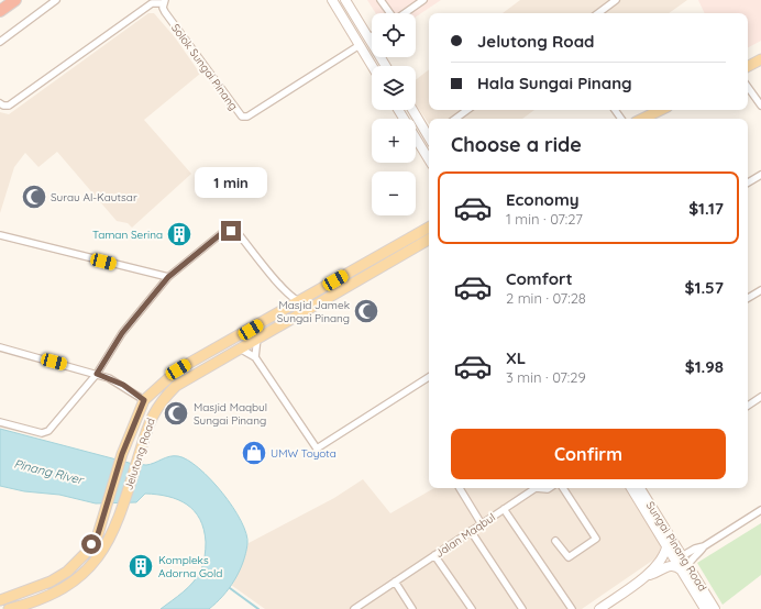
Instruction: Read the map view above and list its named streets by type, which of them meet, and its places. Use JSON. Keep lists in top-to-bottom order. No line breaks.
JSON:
{"streets":{"main road":["Jelutong Road","Sungai Pinang Road"],"street":["Solok Sungai Pinang","Jalan Maqbul"]},"water":["Pinang River"],"places":{"mosque":["Surau Al-Kautsar","Masjid Jamek Sungai Pinang","Masjid Maqbul Sungai Pinang"],"building":["Taman Serina","Kompleks Adorna Gold"],"shop":["UMW Toyota"]},"page":{"map_buttons":["+","−"],"banner":["Jelutong Road","Hala Sungai Pinang"],"heading":"Choose a ride","bubble":"1 min","list":[{"name":"Economy","note":"1 min · 07:27","value":"$1.17"},{"name":"Comfort","note":"2 min · 07:28","value":"$1.57"},{"name":"XL","note":"3 min · 07:29","value":"$1.98"}],"buttons":"Confirm"}}
